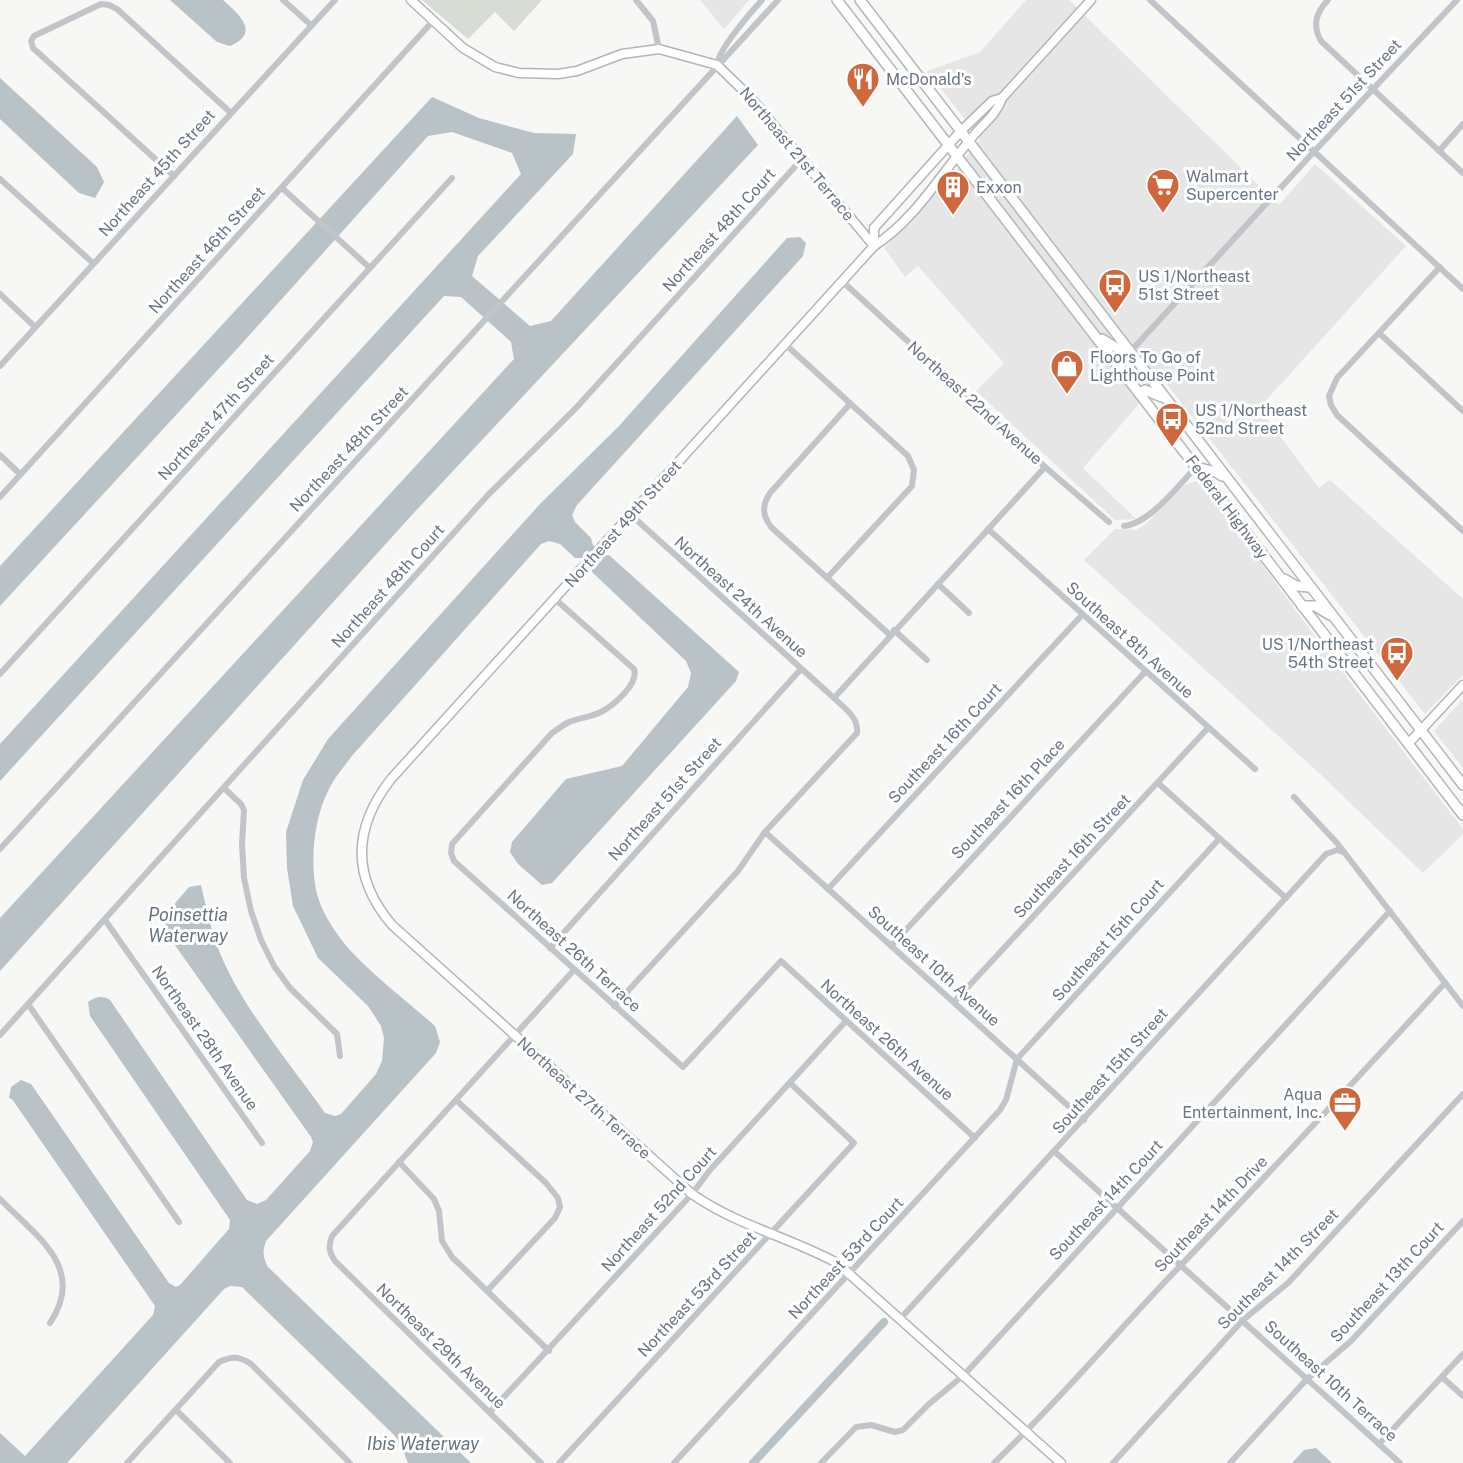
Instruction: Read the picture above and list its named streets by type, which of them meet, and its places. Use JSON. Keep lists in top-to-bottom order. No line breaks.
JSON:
{"streets":{"main road":["Federal Highway"],"street":["Northeast 51st Street","Northeast 21st Terrace","Northeast 45th Street","Northeast 48th Court","Northeast 46th Street","Northeast 22nd Avenue","Northeast 47th Street","Northeast 48th Street","Northeast 49th Street","Northeast 24th Avenue","Southeast 8th Avenue","Southeast 16th Court","Southeast 16th Place","Southeast 16th Street","Southeast 15th Court","Northeast 26th Terrace","Southeast 10th Avenue","Northeast 28th Avenue","Northeast 26th Avenue","Southeast 15th Street","Northeast 27th Terrace","Southeast 14th Court","Northeast 52nd Court","Southeast 14th Drive","Northeast 53rd Court","Southeast 14th Street","Southeast 13th Court","Northeast 53rd Street","Northeast 29th Avenue","Southeast 10th Terrace"]},"crossings":[["Northeast 51st Street","Federal Highway"],["Northeast 51st Street","Northeast 24th Avenue"],["Northeast 51st Street","Northeast 26th Terrace"],["Northeast 21st Terrace","Northeast 48th Court"],["Northeast 21st Terrace","Northeast 48th Street"],["Northeast 21st Terrace","Northeast 49th Street"],["Northeast 48th Court","Northeast 28th Avenue"],["Northeast 22nd Avenue","Northeast 49th Street"],["Federal Highway","Northeast 49th Street"],["Northeast 49th Street","Northeast 24th Avenue"],["Northeast 49th Street","Northeast 26th Terrace"],["Northeast 49th Street","Northeast 27th Terrace"],["Northeast 24th Avenue","Southeast 10th Avenue"],["Southeast 8th Avenue","Southeast 16th Court"],["Southeast 8th Avenue","Southeast 16th Place"],["Southeast 8th Avenue","Southeast 16th Street"],["Southeast 16th Court","Southeast 10th Avenue"],["Southeast 16th Place","Southeast 10th Avenue"],["Southeast 16th Street","Southeast 10th Avenue"],["Southeast 15th Court","Southeast 10th Avenue"],["Southeast 15th Court","Northeast 53rd Court"],["Northeast 26th Terrace","Northeast 26th Avenue"],["Southeast 10th Avenue","Southeast 15th Street"],["Southeast 10th Avenue","Northeast 53rd Court"],["Northeast 26th Avenue","Northeast 52nd Court"],["Northeast 26th Avenue","Northeast 53rd Court"],["Southeast 15th Street","Northeast 27th Terrace"],["Southeast 15th Street","Southeast 10th Terrace"],["Northeast 27th Terrace","Southeast 14th Court"],["Northeast 27th Terrace","Northeast 52nd Court"],["Northeast 27th Terrace","Southeast 14th Drive"],["Northeast 27th Terrace","Northeast 53rd Court"],["Northeast 27th Terrace","Northeast 53rd Street"],["Southeast 14th Court","Southeast 10th Terrace"],["Northeast 52nd Court","Northeast 53rd Street"],["Northeast 52nd Court","Northeast 29th Avenue"],["Southeast 14th Drive","Southeast 10th Terrace"],["Southeast 14th Street","Southeast 10th Terrace"],["Southeast 13th Court","Southeast 10th Terrace"]],"water":["Poinsettia Waterway","Ibis Waterway"],"places":{"restaurant":["McDonald's"],"supermarket":["Walmart Supercenter"],"building":["Exxon"],"bus stop":["US 1/Northeast 51st Street","US 1/Northeast 52nd Street","US 1/Northeast 54th Street"],"shop":["Floors To Go of Lighthouse Point"],"office":["Aqua Entertainment, Inc."]}}
